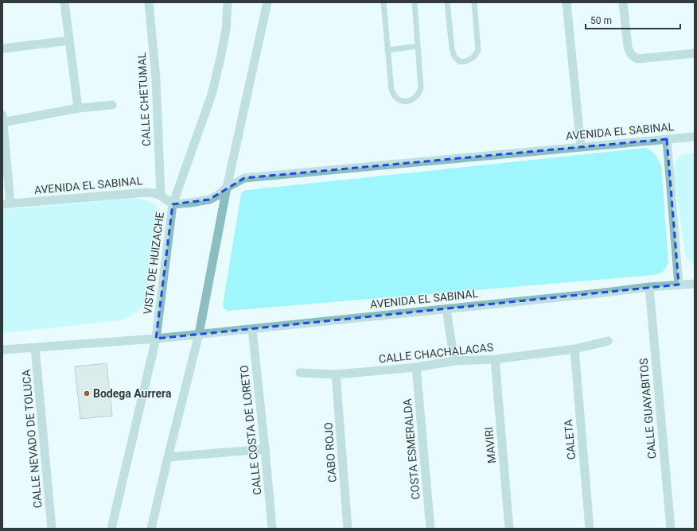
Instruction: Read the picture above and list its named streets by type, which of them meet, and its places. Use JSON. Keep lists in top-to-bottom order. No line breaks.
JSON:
{"streets":{"street":["CALLE CHETUMAL","AVENIDA EL SABINAL","VISTA DE HUIZACHE","CALLE CHACHALACAS","CALLE GUAYABITOS","CALLE COSTA DE LORETO","CALLE NEVADO DE TOLUCA","CALETA","MAVIRI","COSTA ESMERALDA","CABO ROJO"]},"crossings":[["CALLE CHETUMAL","AVENIDA EL SABINAL"],["AVENIDA EL SABINAL","VISTA DE HUIZACHE"],["AVENIDA EL SABINAL","CALLE GUAYABITOS"],["AVENIDA EL SABINAL","CALLE COSTA DE LORETO"],["CALLE CHACHALACAS","CALETA"],["CALLE CHACHALACAS","MAVIRI"],["CALLE CHACHALACAS","COSTA ESMERALDA"],["CALLE CHACHALACAS","CABO ROJO"]],"places":["Bodega Aurrera"],"scale_bar":"50 m"}
